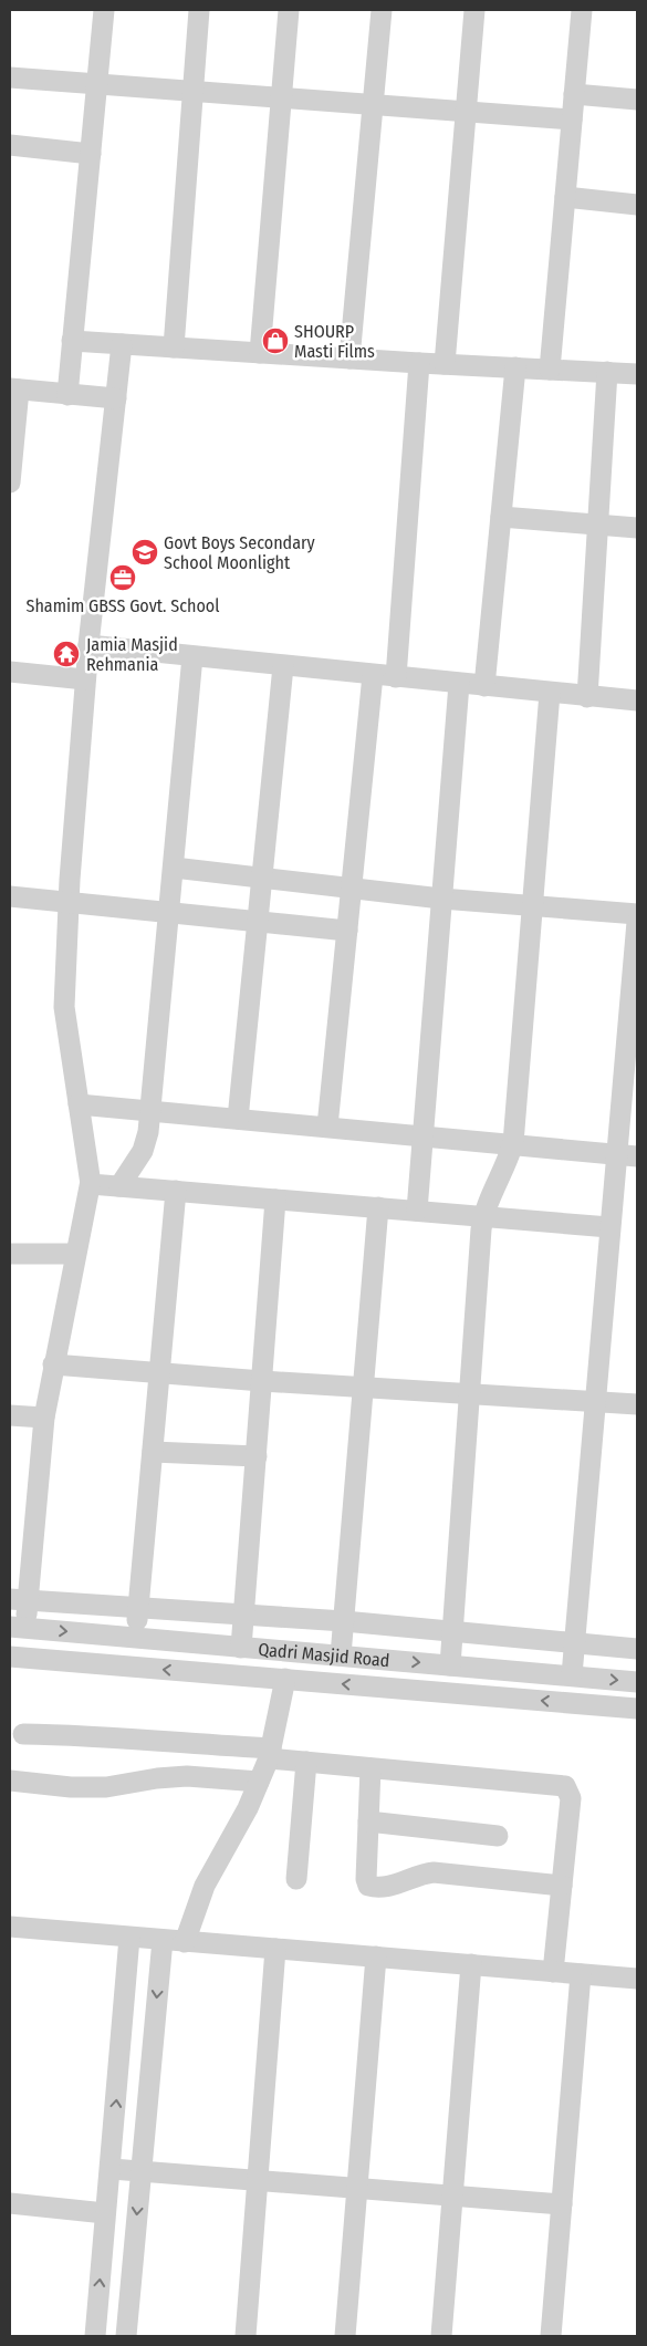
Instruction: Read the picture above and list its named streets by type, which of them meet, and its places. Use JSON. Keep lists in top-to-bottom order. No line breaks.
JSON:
{"streets":{"street":["Qadri Masjid Road"]},"places":{"shop":["SHOURP Masti Films"],"school or university":["Govt Boys Secondary School Moonlight"],"office":["Shamim GBSS Govt. School"],"temple":["Jamia Masjid Rehmania"]}}
